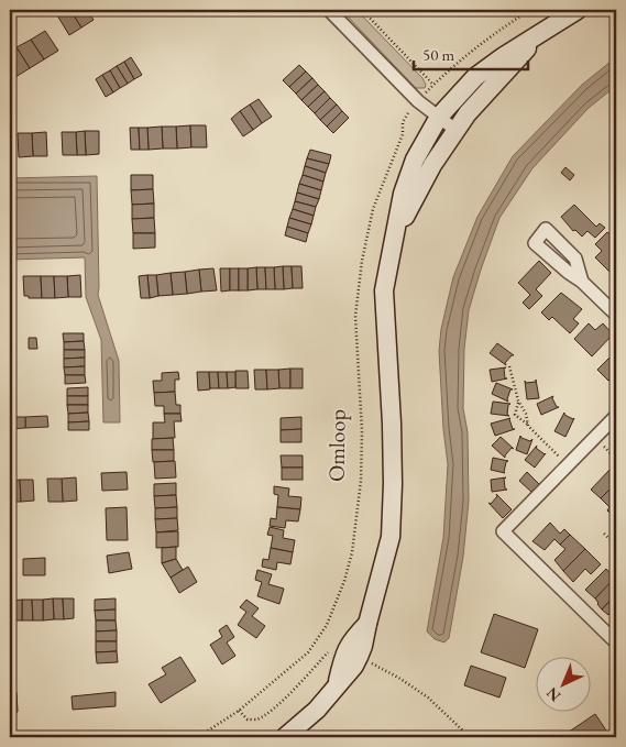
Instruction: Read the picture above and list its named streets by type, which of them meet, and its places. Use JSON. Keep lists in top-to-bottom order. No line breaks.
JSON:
{"streets":{"path":["Omloop"]},"scale_bar":"50 m","north":"bottom left"}
